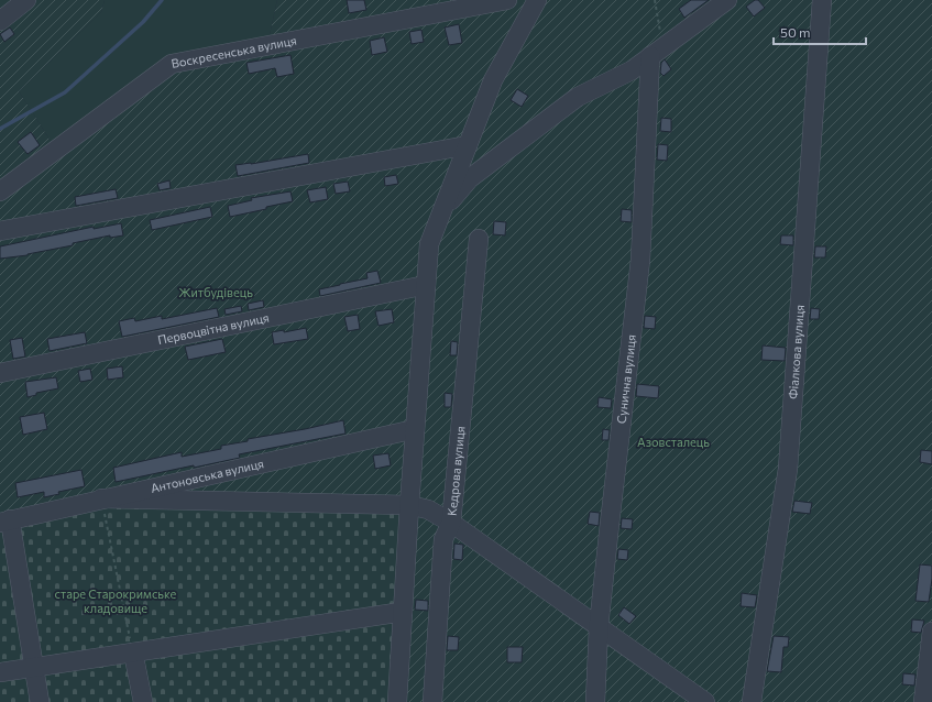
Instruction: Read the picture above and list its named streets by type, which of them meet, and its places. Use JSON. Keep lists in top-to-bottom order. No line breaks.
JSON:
{"streets":{"street":["Воскресенська вулиця","Первоцвітна вулиця","Фіалкова вулиця","Сунична вулиця","Кедрова вулиця","Антоновська вулиця"]},"parks":["Житбудівець","Азовсталець","старе Старокримське кладовище"],"scale_bar":"50 m"}
